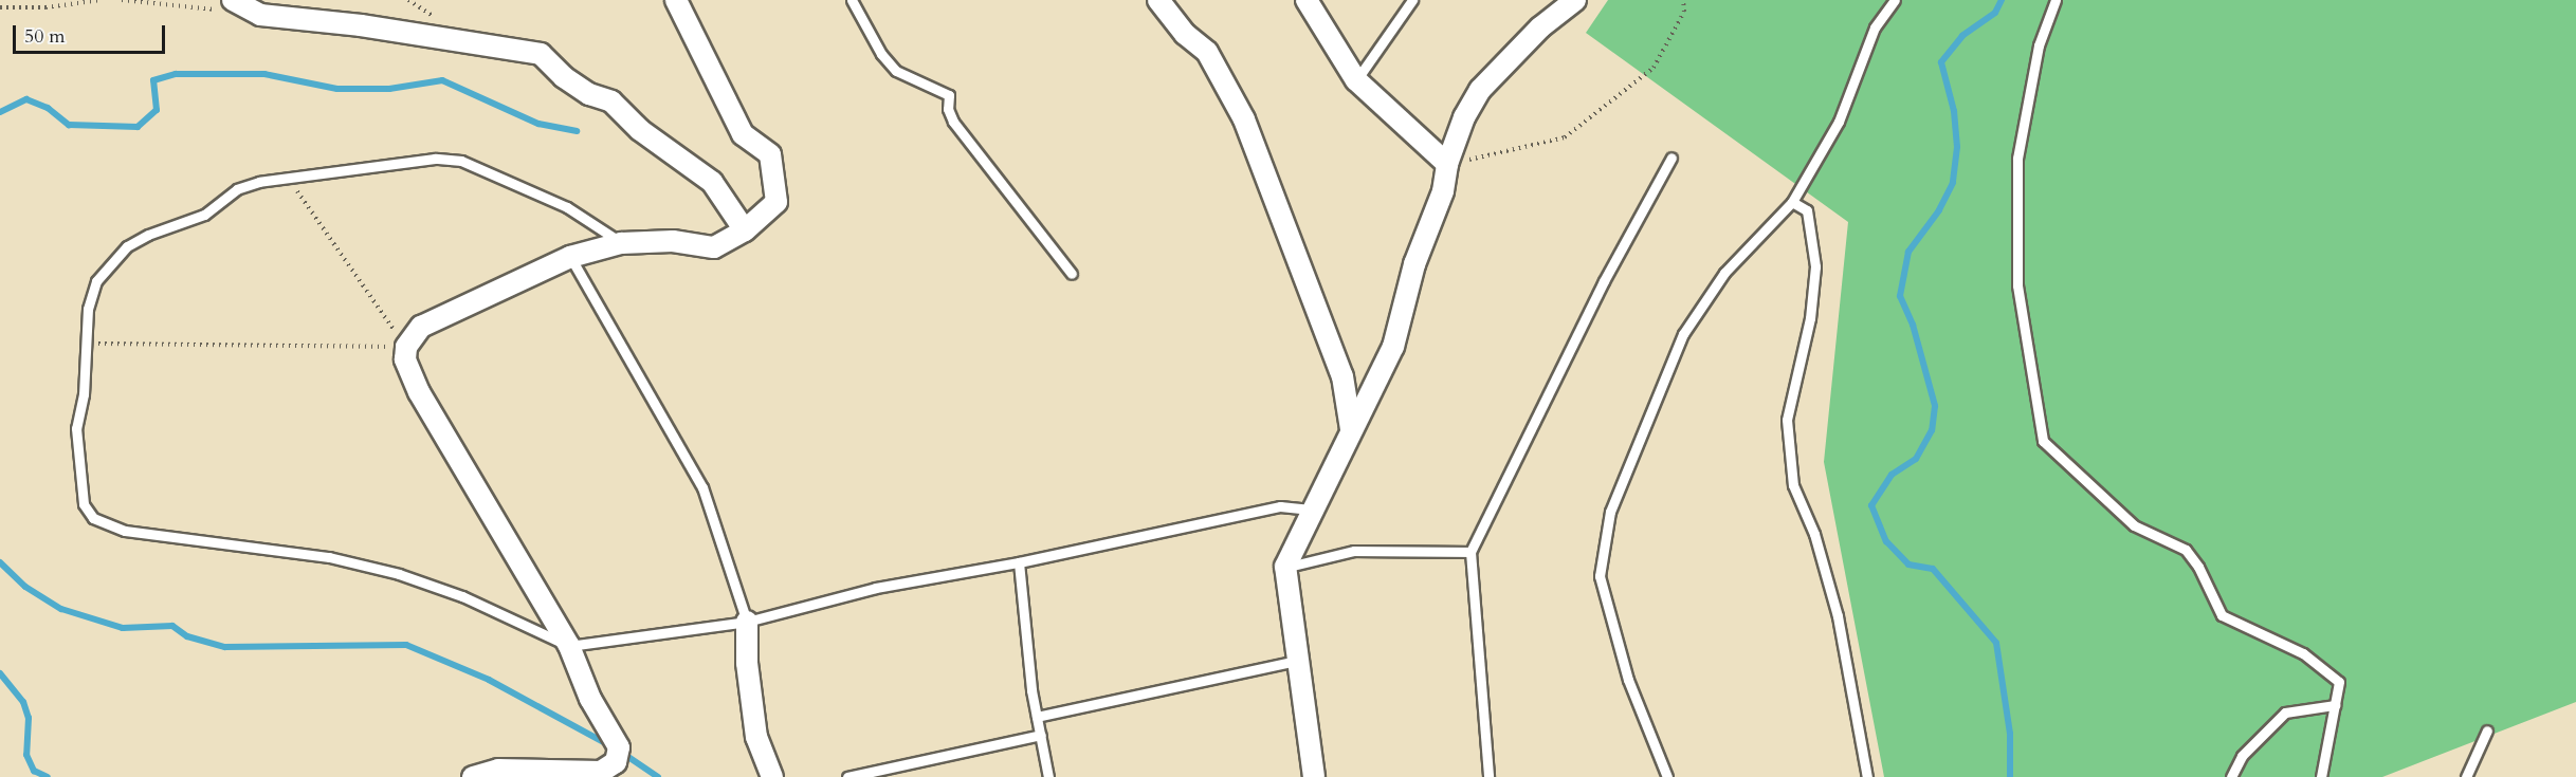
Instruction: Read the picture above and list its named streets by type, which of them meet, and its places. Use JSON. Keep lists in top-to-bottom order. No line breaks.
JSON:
{"scale_bar":"50 m"}
